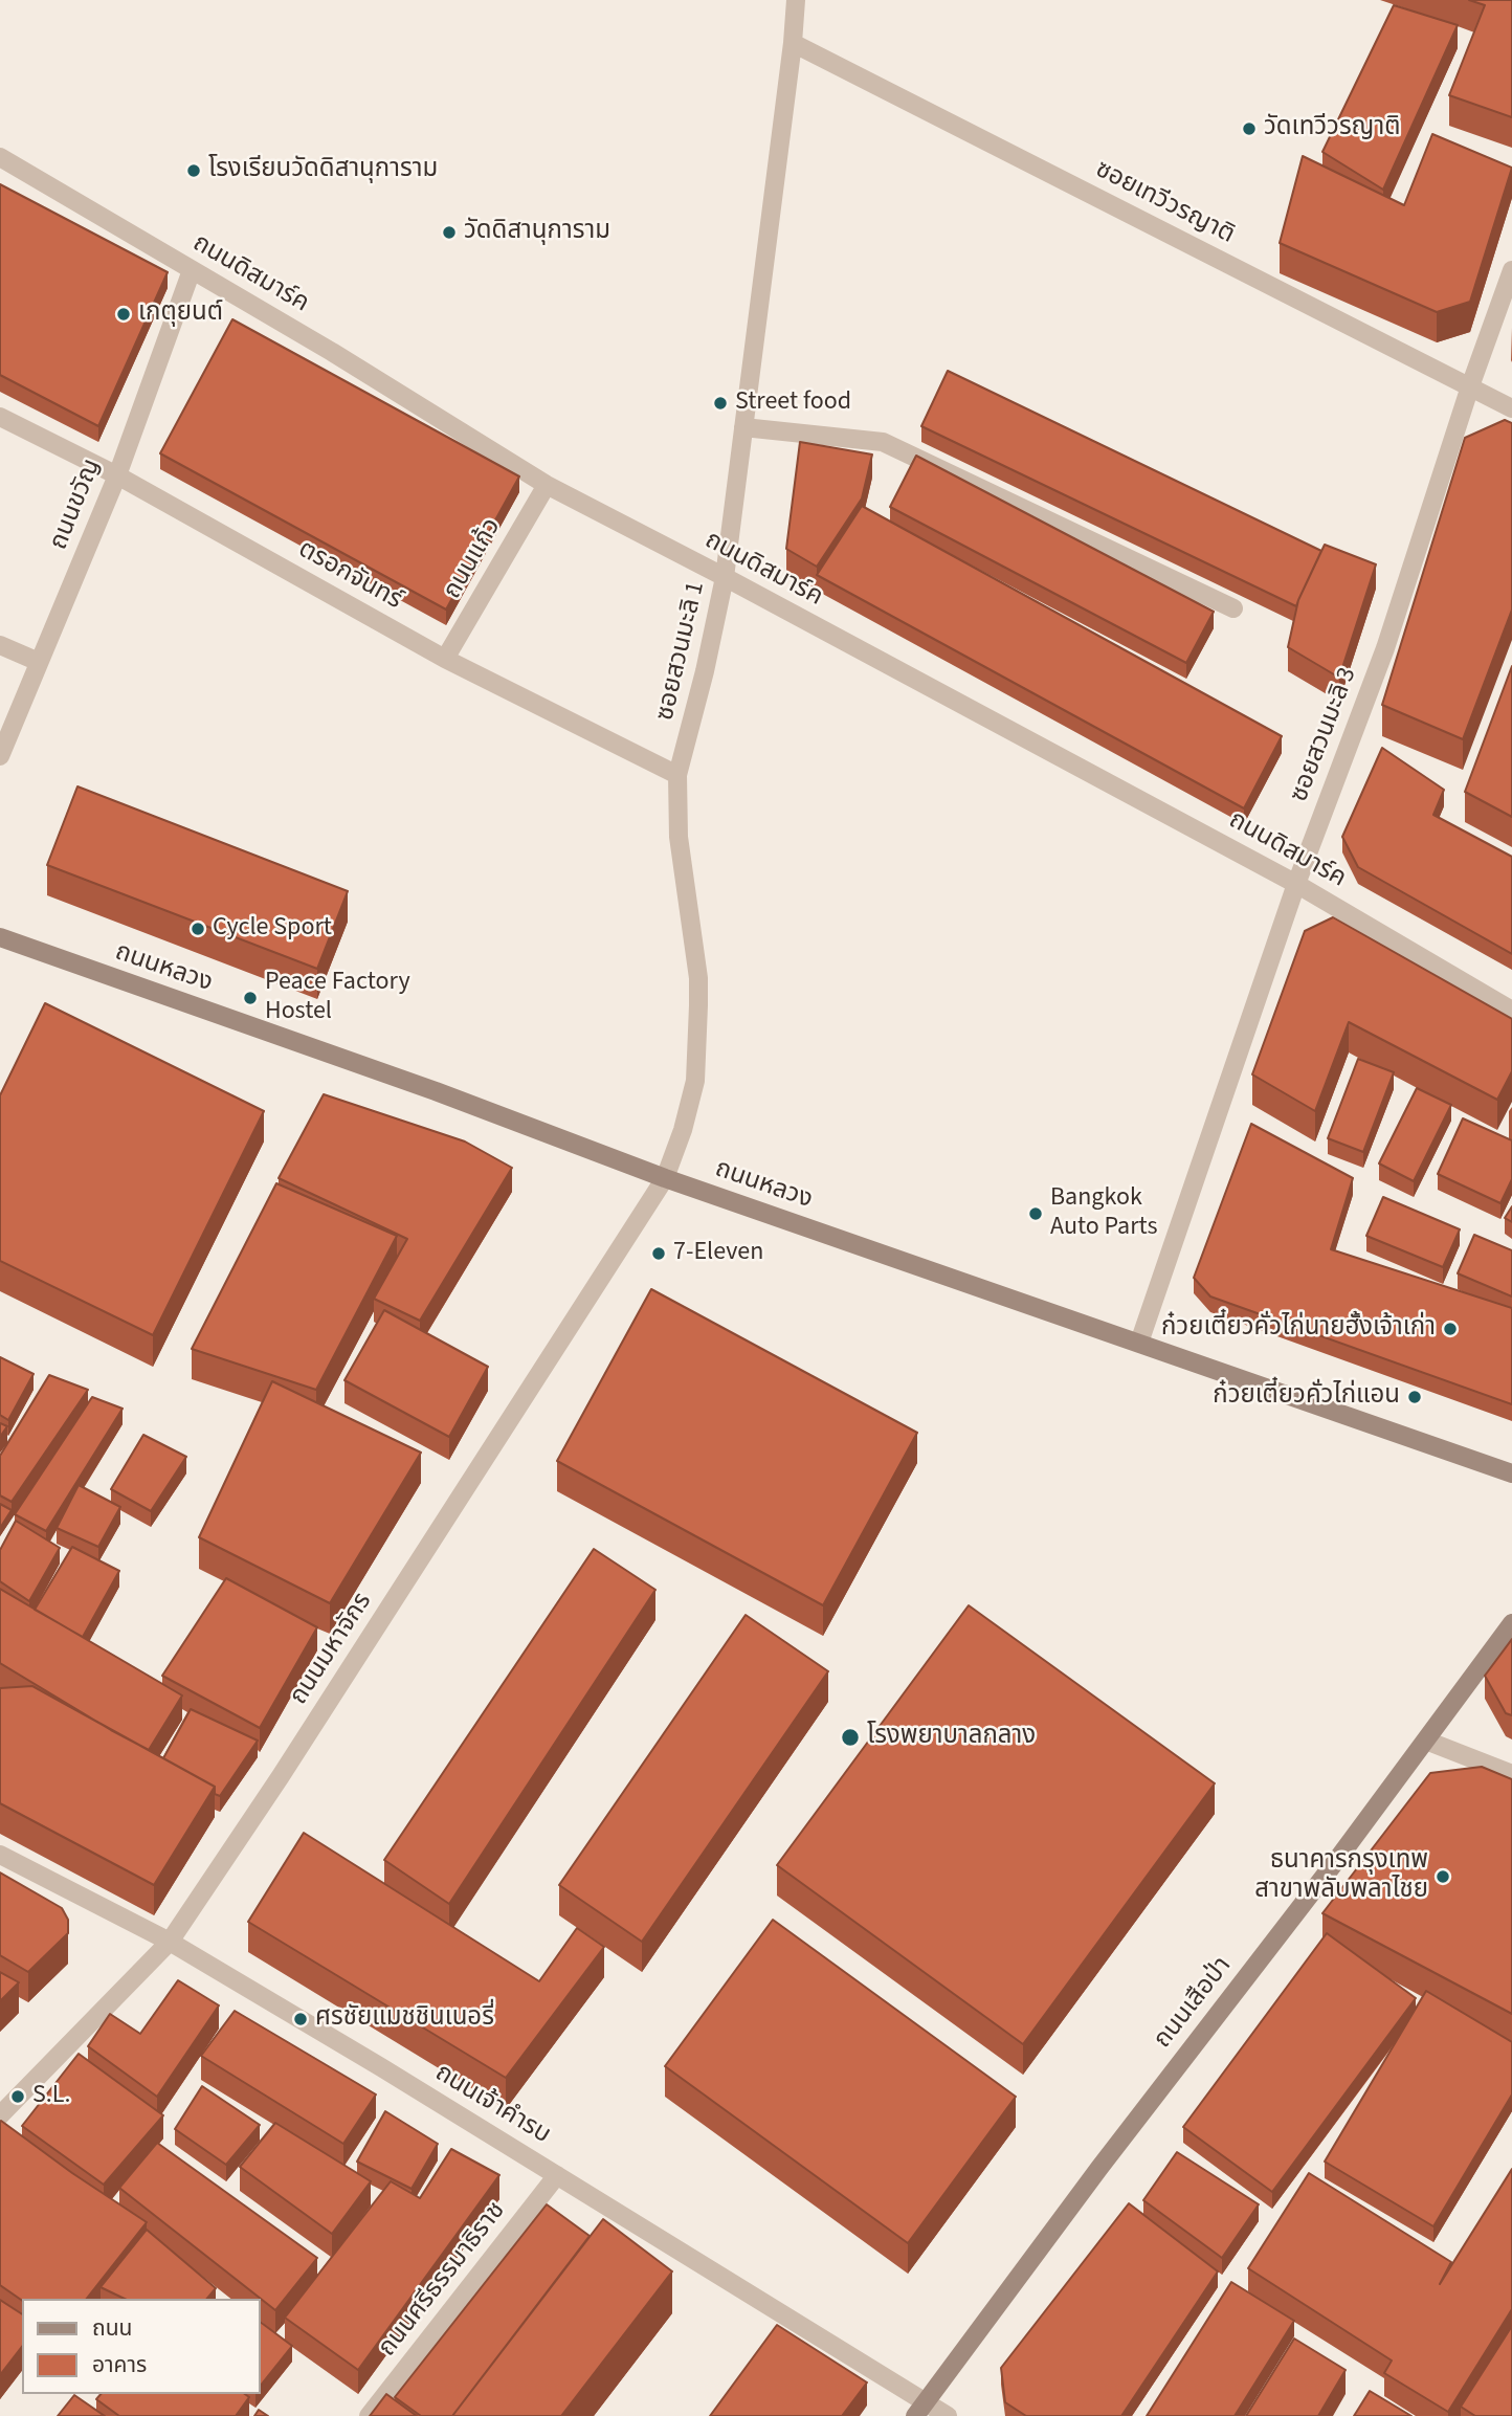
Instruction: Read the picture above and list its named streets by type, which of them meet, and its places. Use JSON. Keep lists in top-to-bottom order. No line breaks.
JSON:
{"streets":{"street":["ซอยเทวีวรญาติ","ถนนดิสมาร์ค","ถนนขวัญ","ถนนแก้ว","ตรอกจันทร์","ซอยสวนมะลิ 1","ซอยสวนมะลิ 3","ถนนหลวง","ถนนมหาจักร","ถนนเสือป่า","ถนนเจ้าคำรบ","ถนนศรีธรรมาธิราช"]},"crossings":[["ซอยเทวีวรญาติ","ซอยสวนมะลิ 1"],["ซอยเทวีวรญาติ","ซอยสวนมะลิ 3"],["ถนนดิสมาร์ค","ถนนขวัญ"],["ถนนดิสมาร์ค","ถนนแก้ว"],["ถนนดิสมาร์ค","ซอยสวนมะลิ 1"],["ถนนดิสมาร์ค","ซอยสวนมะลิ 3"],["ถนนขวัญ","ตรอกจันทร์"],["ถนนแก้ว","ตรอกจันทร์"],["ตรอกจันทร์","ซอยสวนมะลิ 1"],["ซอยสวนมะลิ 1","ถนนหลวง"],["ซอยสวนมะลิ 1","ถนนมหาจักร"],["ซอยสวนมะลิ 3","ถนนหลวง"],["ถนนหลวง","ถนนมหาจักร"],["ถนนมหาจักร","ถนนเจ้าคำรบ"],["ถนนเสือป่า","ถนนเจ้าคำรบ"],["ถนนเจ้าคำรบ","ถนนศรีธรรมาธิราช"]],"places":["วัดเทวีวรญาติ","โรงเรียนวัดดิสานุการาม","วัดดิสานุการาม","เกตุยนต์","Street food","Cycle Sport","Peace Factory Hostel","Bangkok Auto Parts","7-Eleven","ก๋วยเตี๋ยวคั่วไก่นายฮั้งเจ้าเก่า","ก๋วยเตี๋ยวคั่วไก่แอน","โรงพยาบาลกลาง","ธนาคารกรุงเทพ สาขาพลับพลาไชย","ศรชัยแมชชินเนอรี่","S.L."],"legend":["ถนน","อาคาร"]}
